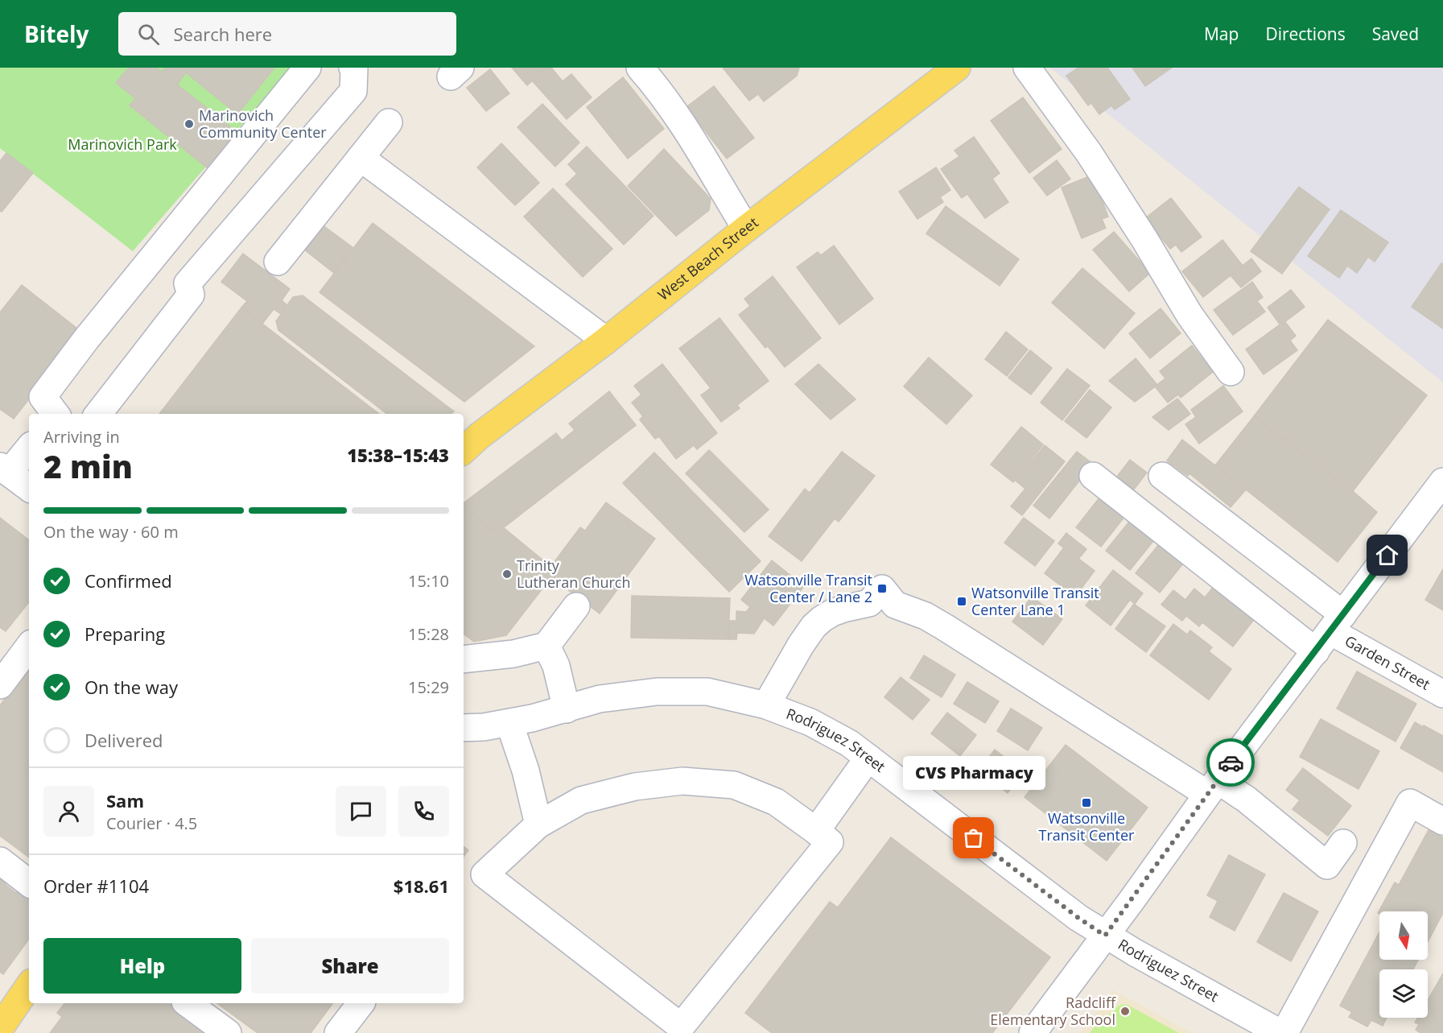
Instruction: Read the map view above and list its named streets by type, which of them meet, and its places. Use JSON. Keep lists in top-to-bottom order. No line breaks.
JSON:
{"streets":{"main road":["West Beach Street"],"street":["Garden Street","Rodriguez Street"]},"parks":["Marinovich Park"],"places":{"other":["Marinovich Community Center","Trinity Lutheran Church","CVS Pharmacy","Radcliff Elementary School"],"transit":["Watsonville Transit Center / Lane 2","Watsonville Transit Center Lane 1","Watsonville Transit Center"]},"north":"bottom","page":{"header":"Bitely","search":"Search here","nav":["Map","Directions","Saved"],"heading":["2 min","Arriving in","15:38–15:43"],"panel":["Sam","Courier · 4.5","Order #1104","$18.61"],"bar":"On the way · 60 m","list":[["Confirmed","15:10"],["Preparing","15:28"],["On the way","15:29"],"Delivered"],"bubble":"CVS Pharmacy","buttons":["Help","Share"]}}
